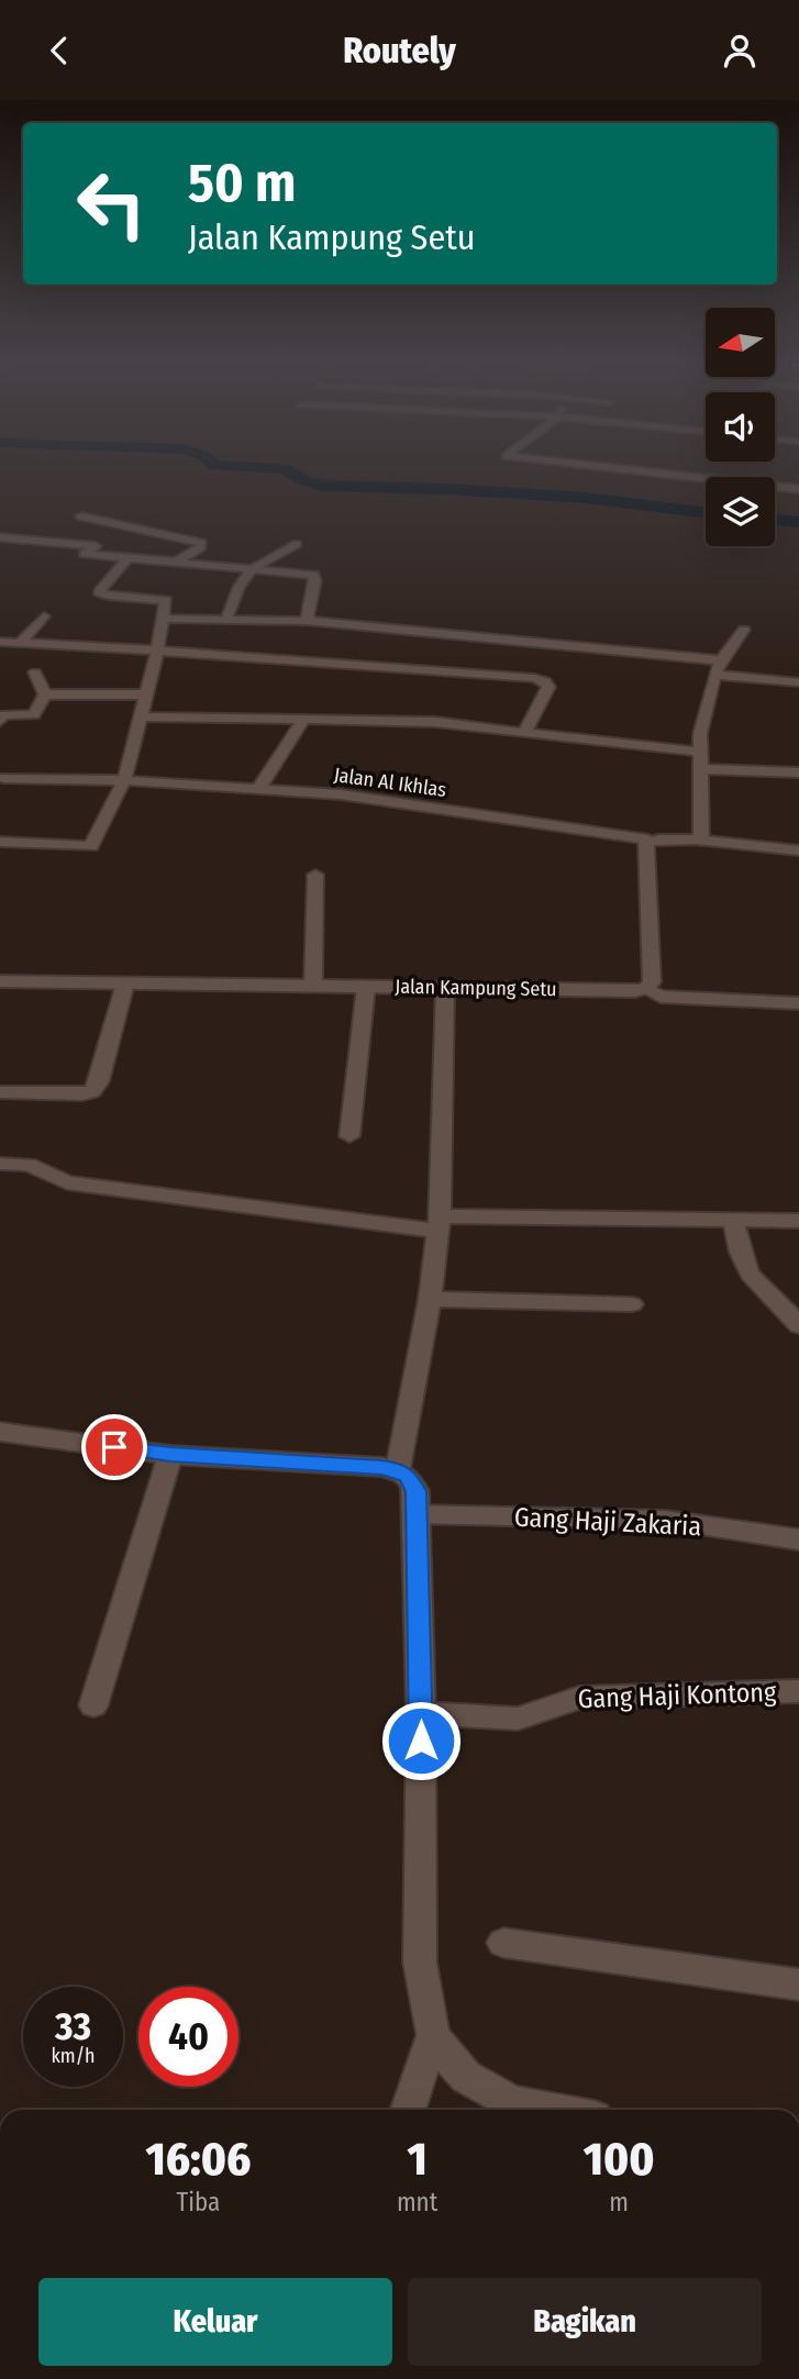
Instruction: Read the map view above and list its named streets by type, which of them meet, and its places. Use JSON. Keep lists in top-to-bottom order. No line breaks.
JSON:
{"streets":{"street":["Jalan Al Ikhlas","Jalan Kampung Setu","Gang Haji Zakaria","Gang Haji Kontong"]},"north":"left","page":{"header":"Routely","turn":["50 m","Jalan Kampung Setu"],"speed":"33 km/h","limit":"40","eta":["16:06","Tiba","1","mnt","100","m"],"buttons":["Keluar","Bagikan"]}}
